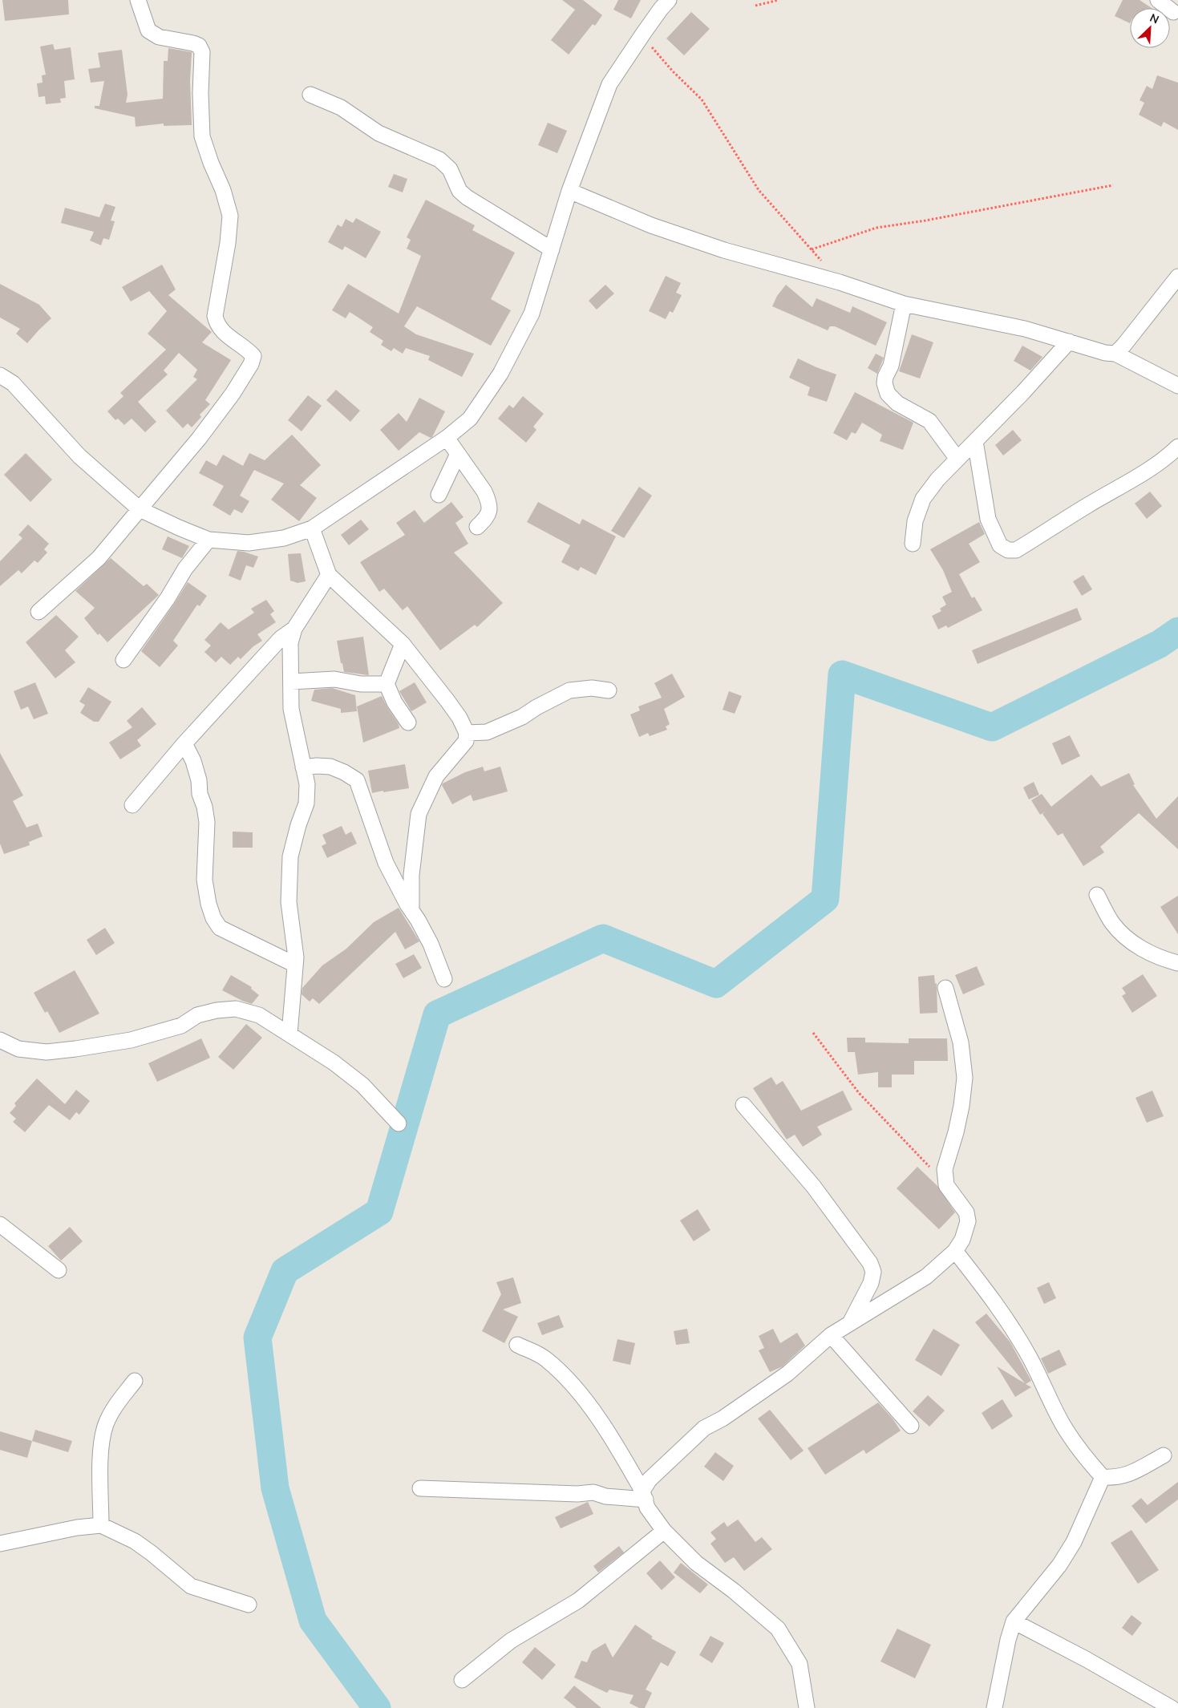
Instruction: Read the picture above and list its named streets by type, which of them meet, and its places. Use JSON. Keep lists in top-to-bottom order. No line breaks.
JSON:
{"north":"top right"}
